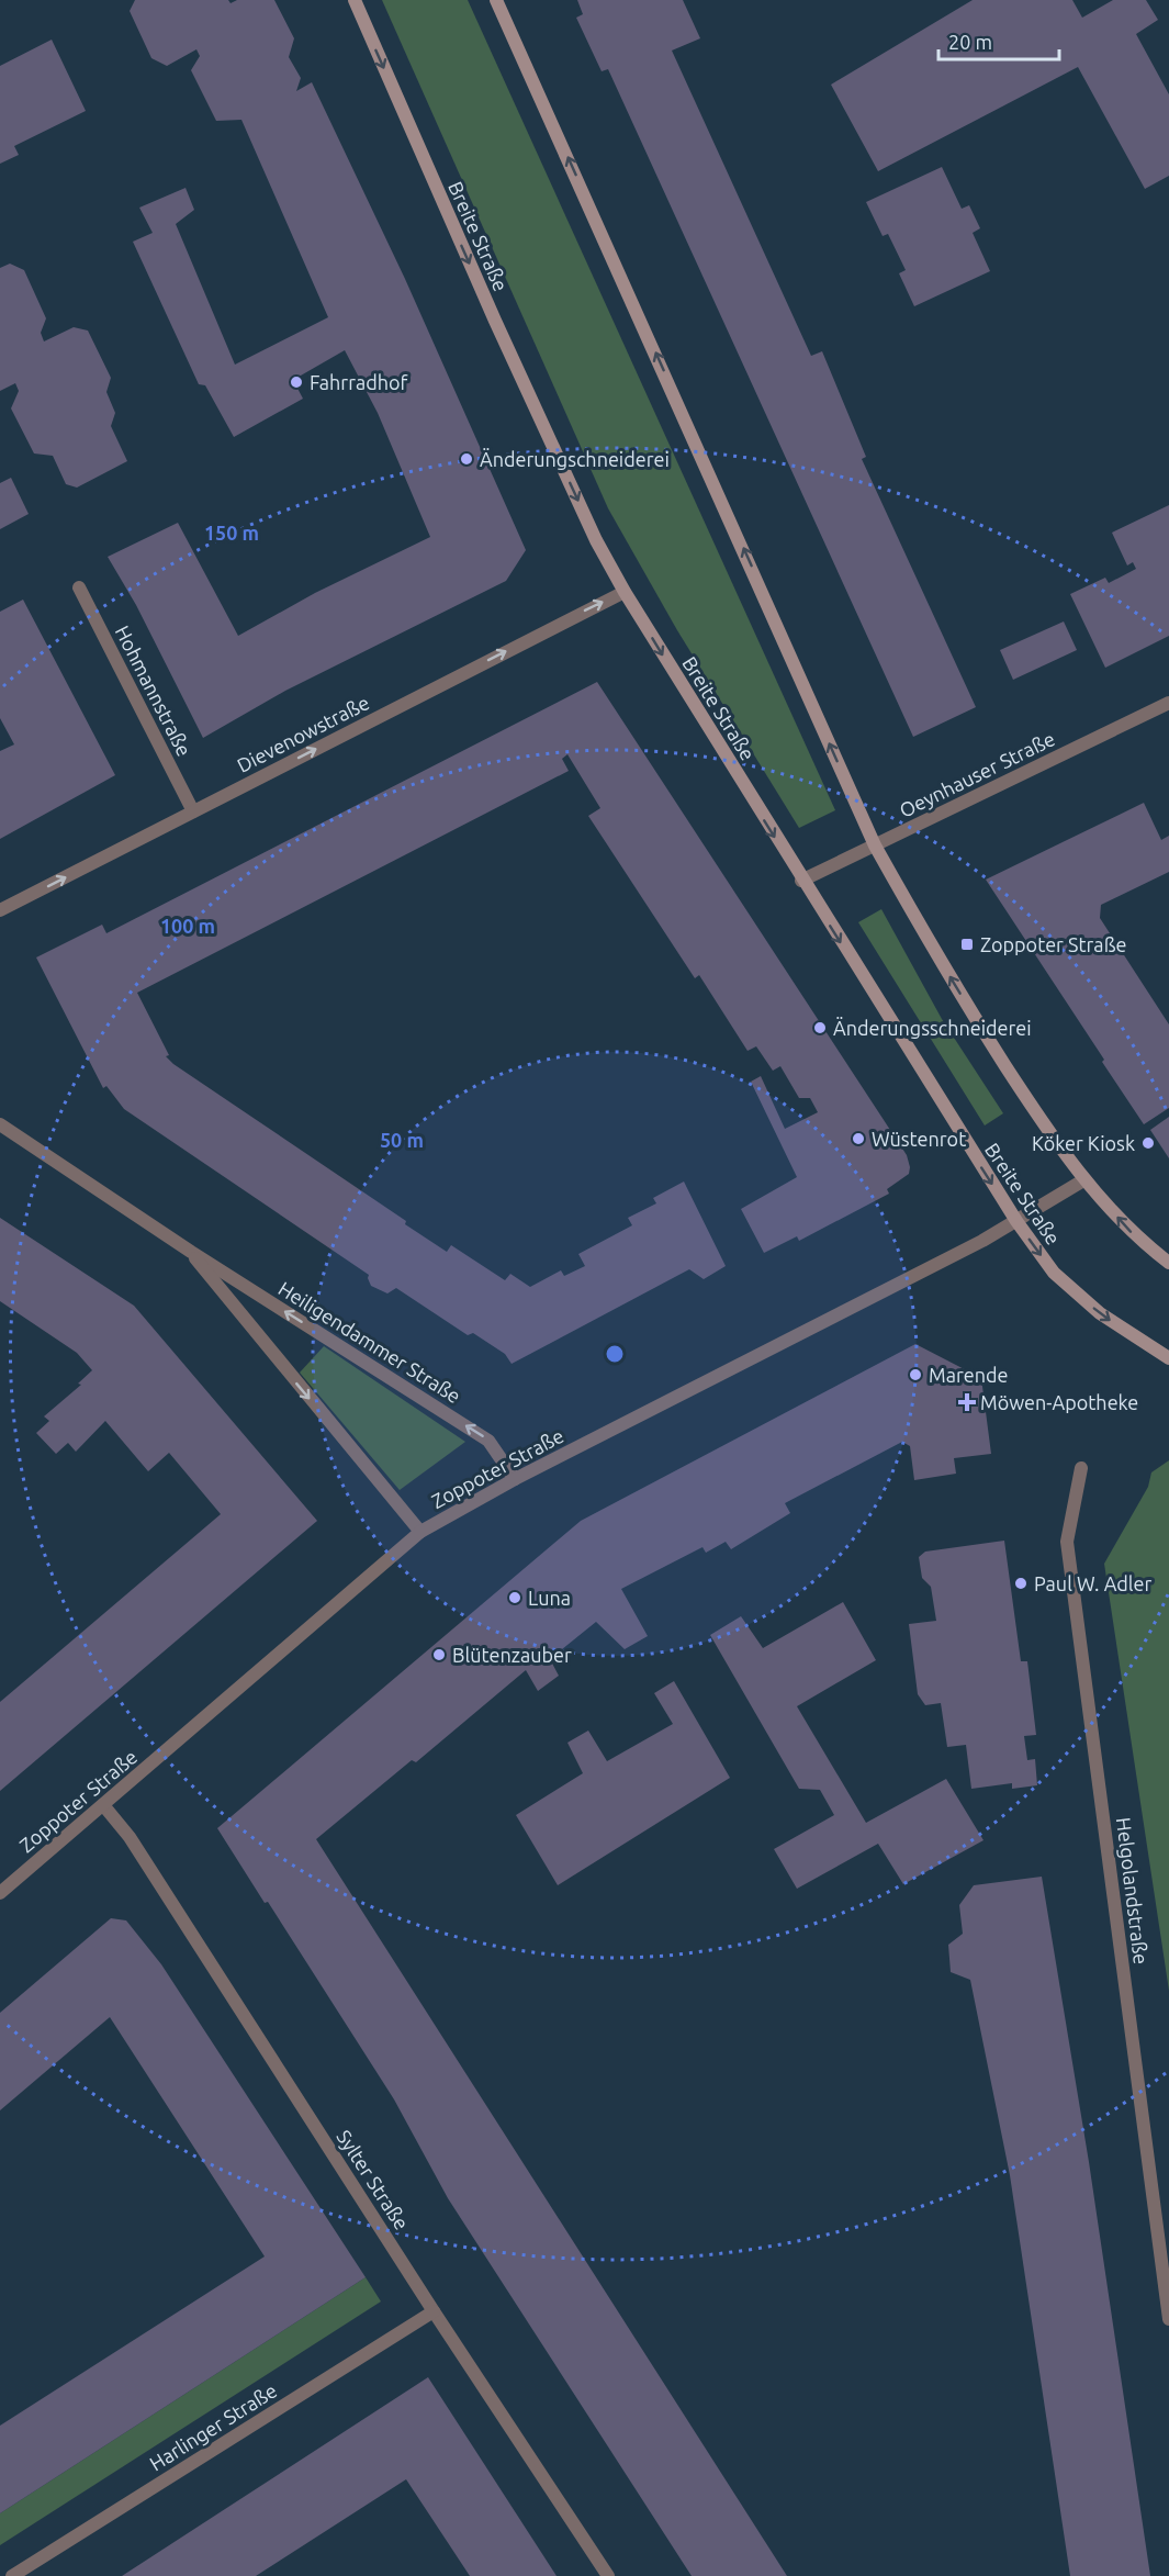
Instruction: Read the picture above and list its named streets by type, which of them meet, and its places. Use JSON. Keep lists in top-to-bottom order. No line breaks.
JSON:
{"streets":{"main road":["Breite Straße"],"street":["Hohmannstraße","Dievenowstraße","Oeynhauser Straße","Heiligendammer Straße","Zoppoter Straße","Helgolandstraße","Sylter Straße","Harlinger Straße"]},"crossings":[["Breite Straße","Dievenowstraße"],["Breite Straße","Oeynhauser Straße"],["Breite Straße","Zoppoter Straße"],["Hohmannstraße","Dievenowstraße"],["Heiligendammer Straße","Zoppoter Straße"],["Zoppoter Straße","Sylter Straße"],["Sylter Straße","Harlinger Straße"]],"one_way":["Dievenowstraße"],"places":{"other":["Fahrradhof","Änderungschneiderei","Änderungsschneiderei","Wüstenrot","Köker Kiosk","Marende","Paul W. Adler","Luna","Blütenzauber"],"transit":["Zoppoter Straße"],"health":["Möwen-Apotheke"]},"scale_bar":"20 m","rings":["150 m","100 m","50 m"]}
